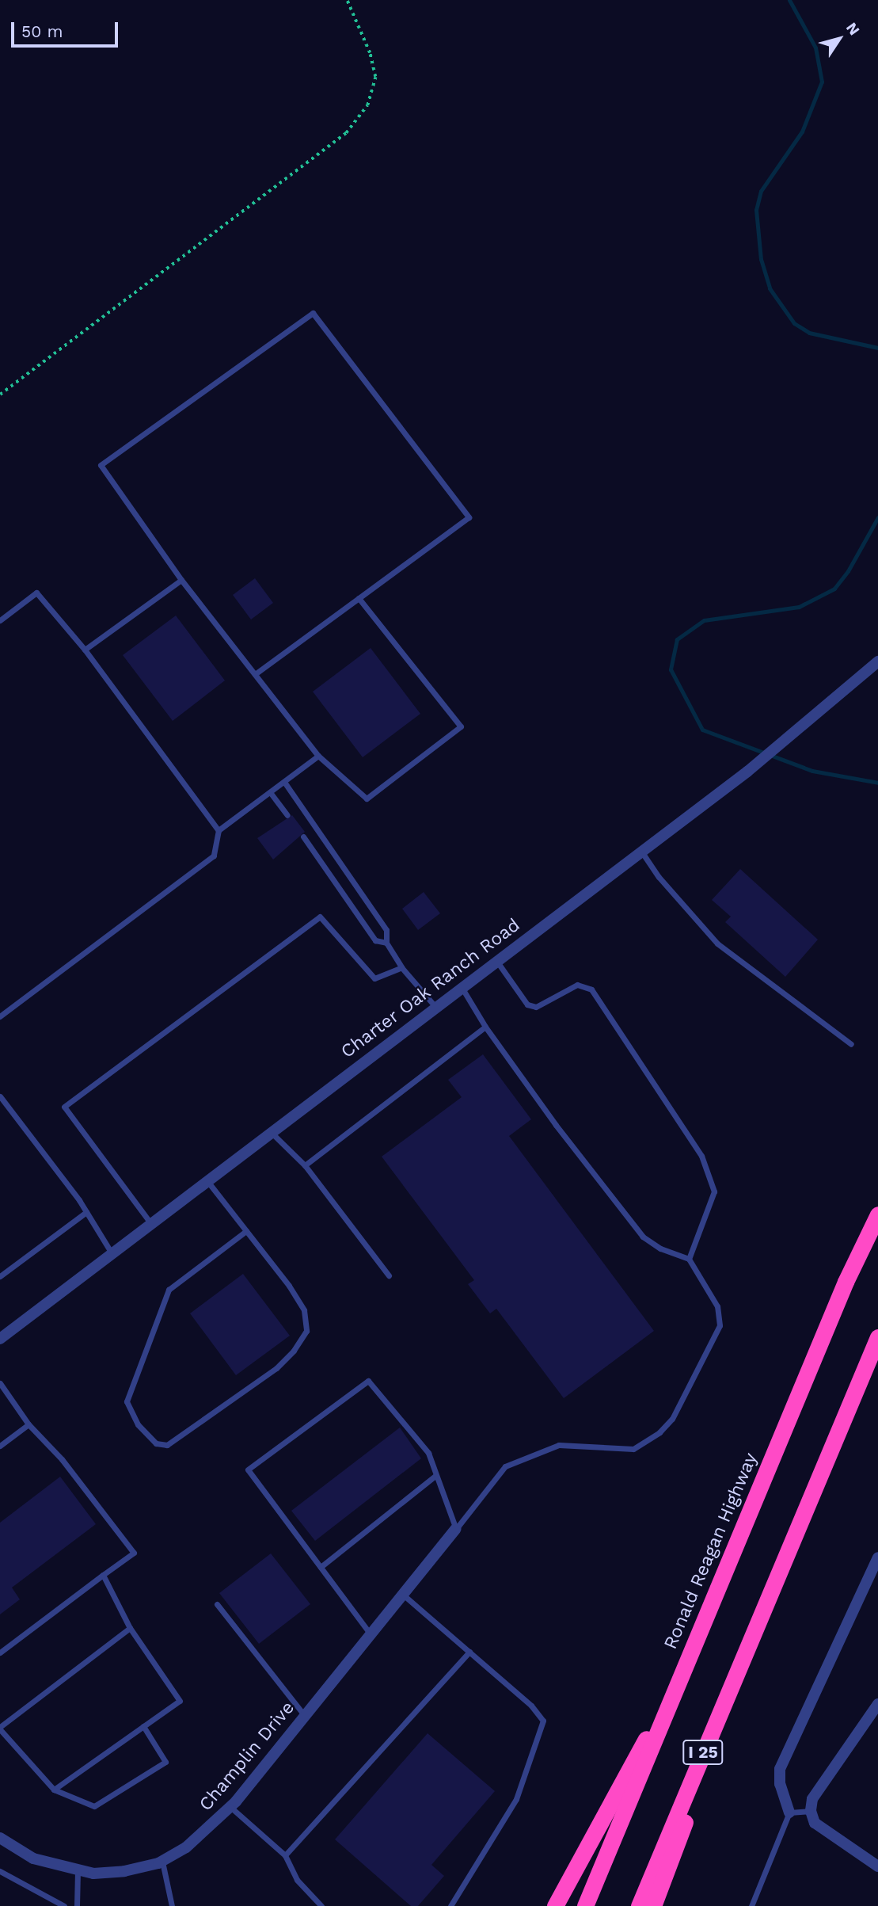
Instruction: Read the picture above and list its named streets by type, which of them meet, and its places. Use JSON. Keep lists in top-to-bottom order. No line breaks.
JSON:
{"streets":{"highway":["Ronald Reagan Highway","I 25"],"street":["Charter Oak Ranch Road","Champlin Drive"]},"scale_bar":"50 m","north":"top right"}
